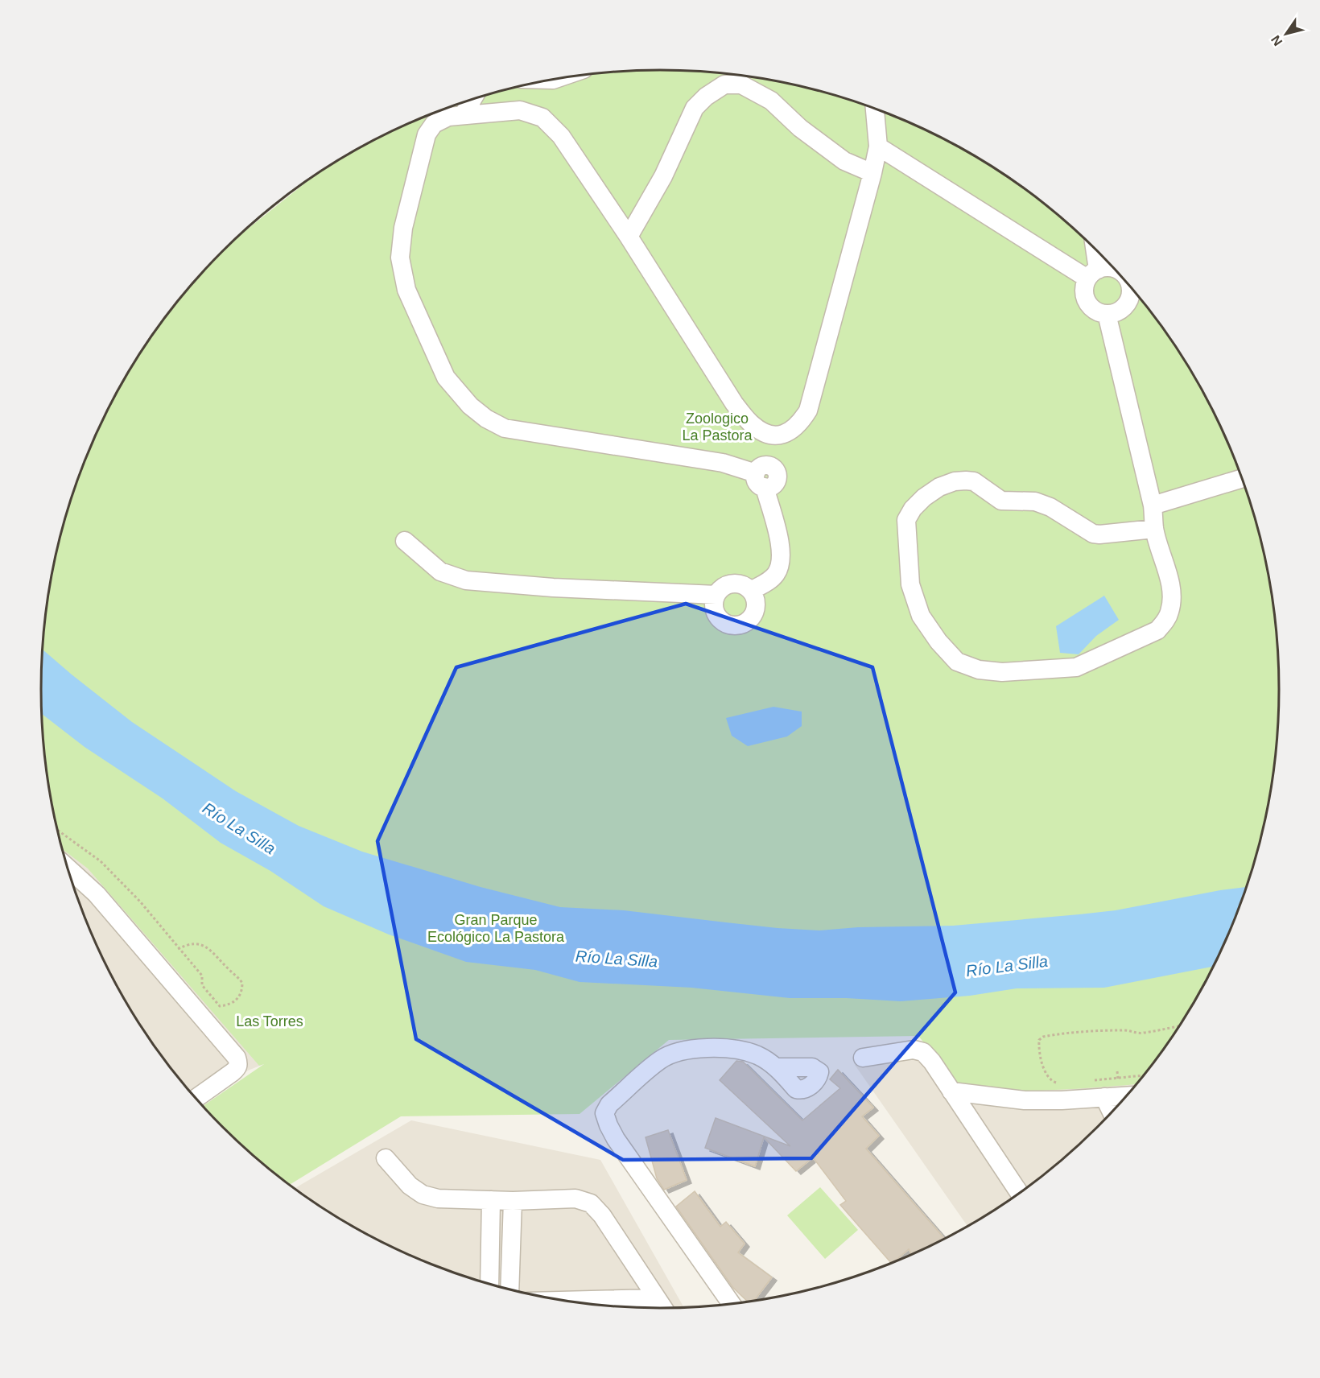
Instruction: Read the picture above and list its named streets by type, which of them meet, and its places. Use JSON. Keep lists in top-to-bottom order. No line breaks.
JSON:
{"water":["Río La Silla"],"parks":["Zoologico La Pastora","Gran Parque Ecológico La Pastora","Las Torres"],"north":"bottom left"}
